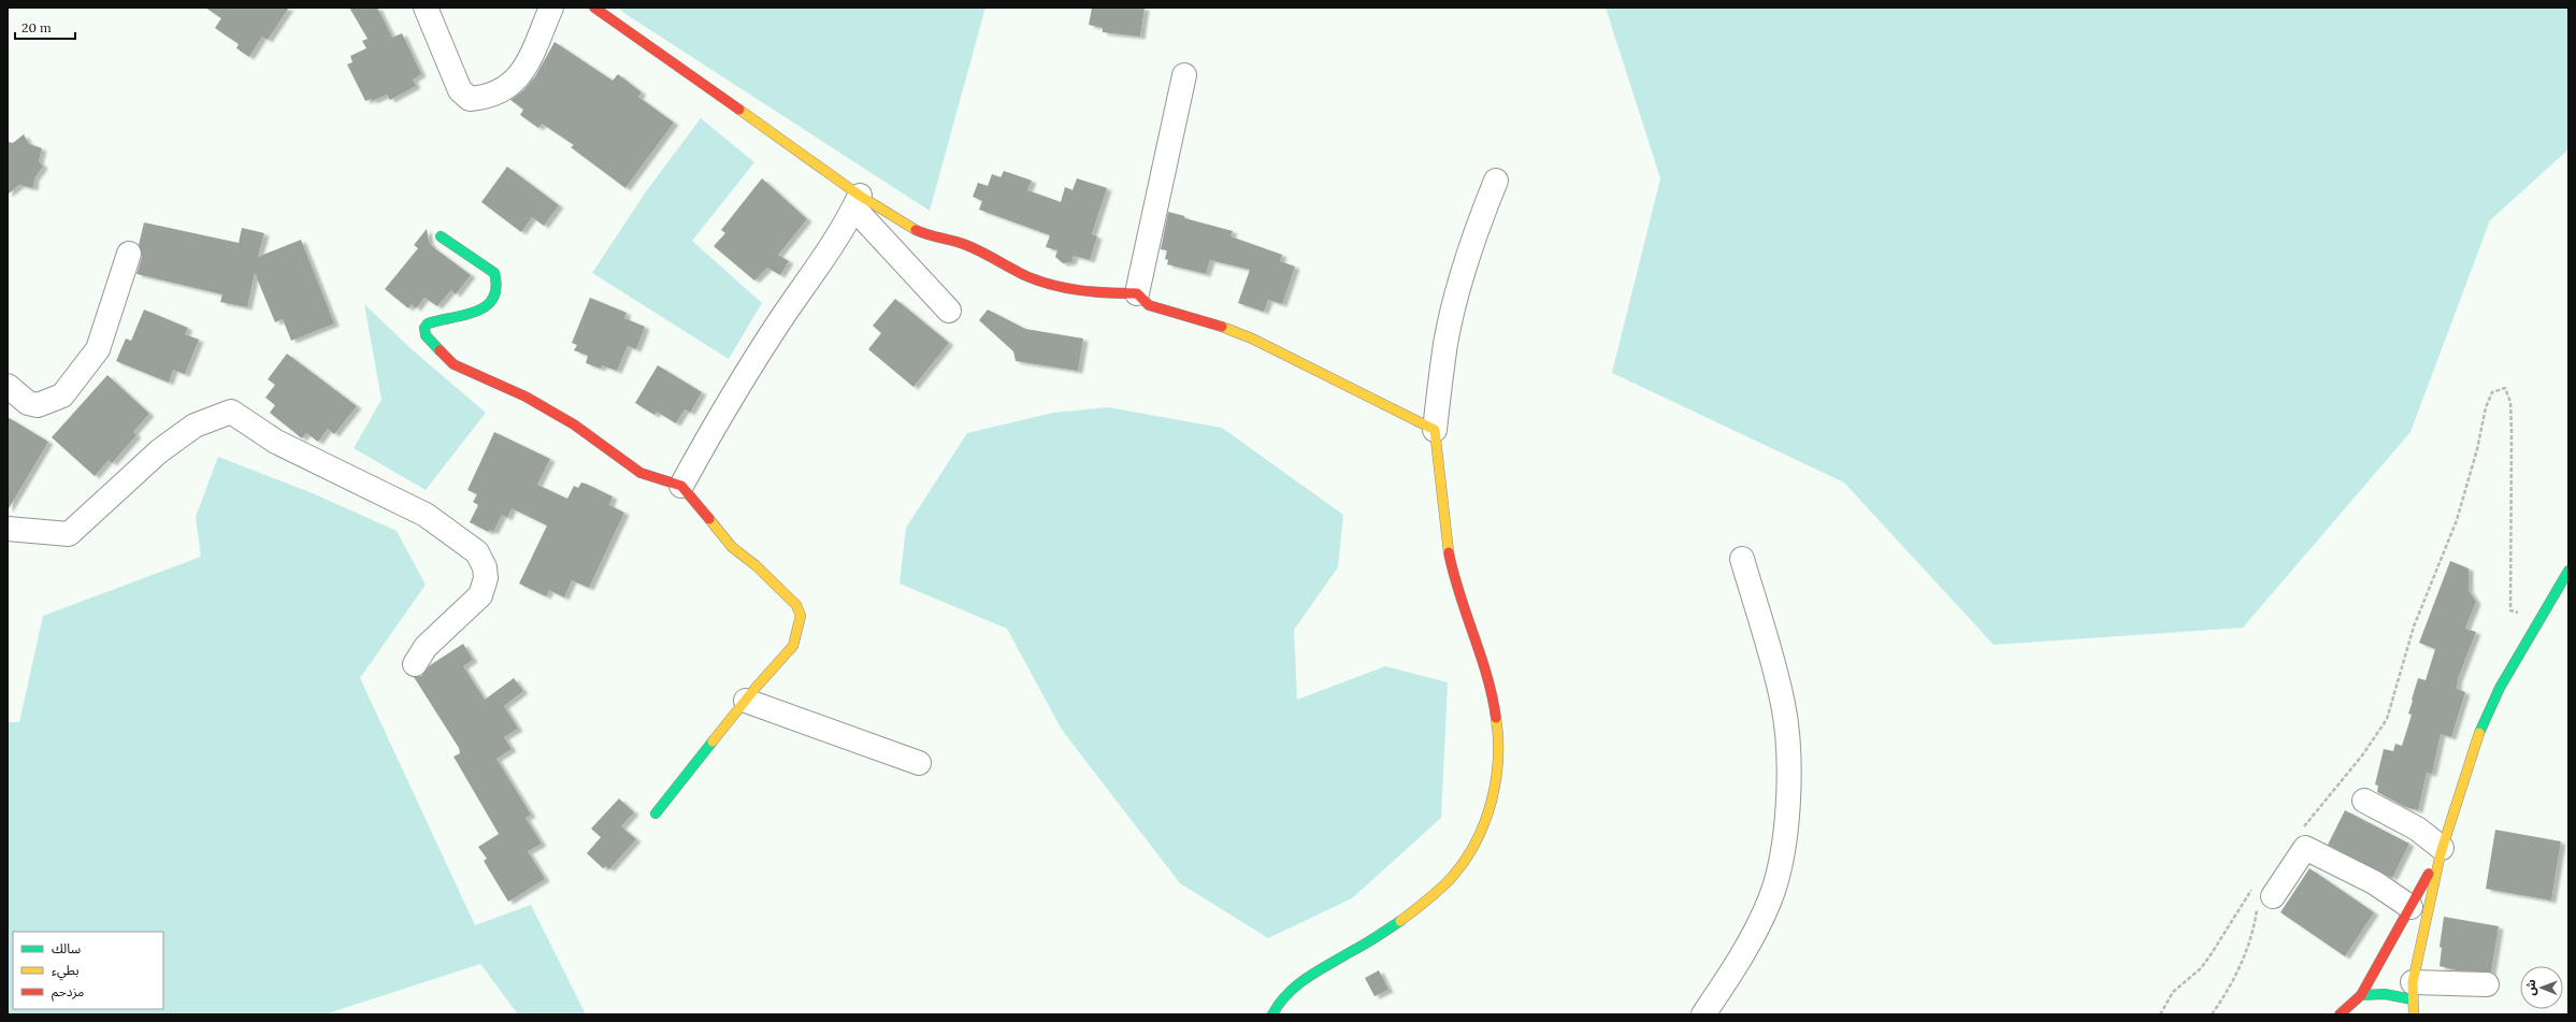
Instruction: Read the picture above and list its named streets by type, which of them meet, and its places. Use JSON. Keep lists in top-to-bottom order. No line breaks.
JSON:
{"legend":["سالك","بطيء","مزدحم"],"scale_bar":"20 m","north":"left"}
